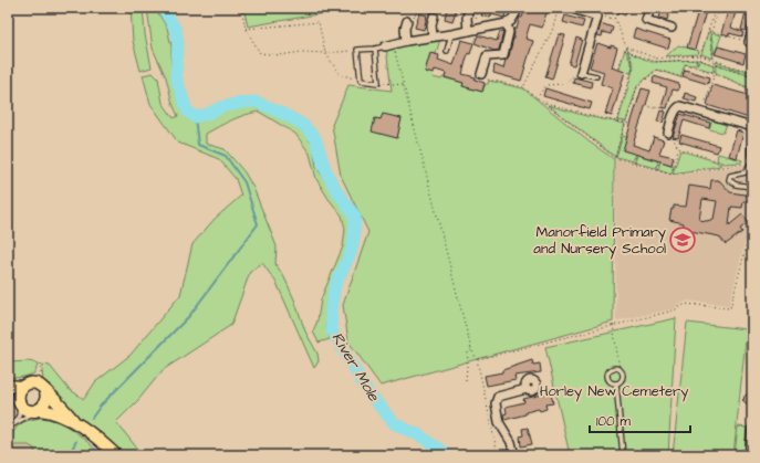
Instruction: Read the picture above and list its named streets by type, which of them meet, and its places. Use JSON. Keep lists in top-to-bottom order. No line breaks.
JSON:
{"water":["River Mole"],"parks":["Horley New Cemetery"],"places":{"school or university":["Manorfield Primary and Nursery School"]},"scale_bar":"100 m"}
